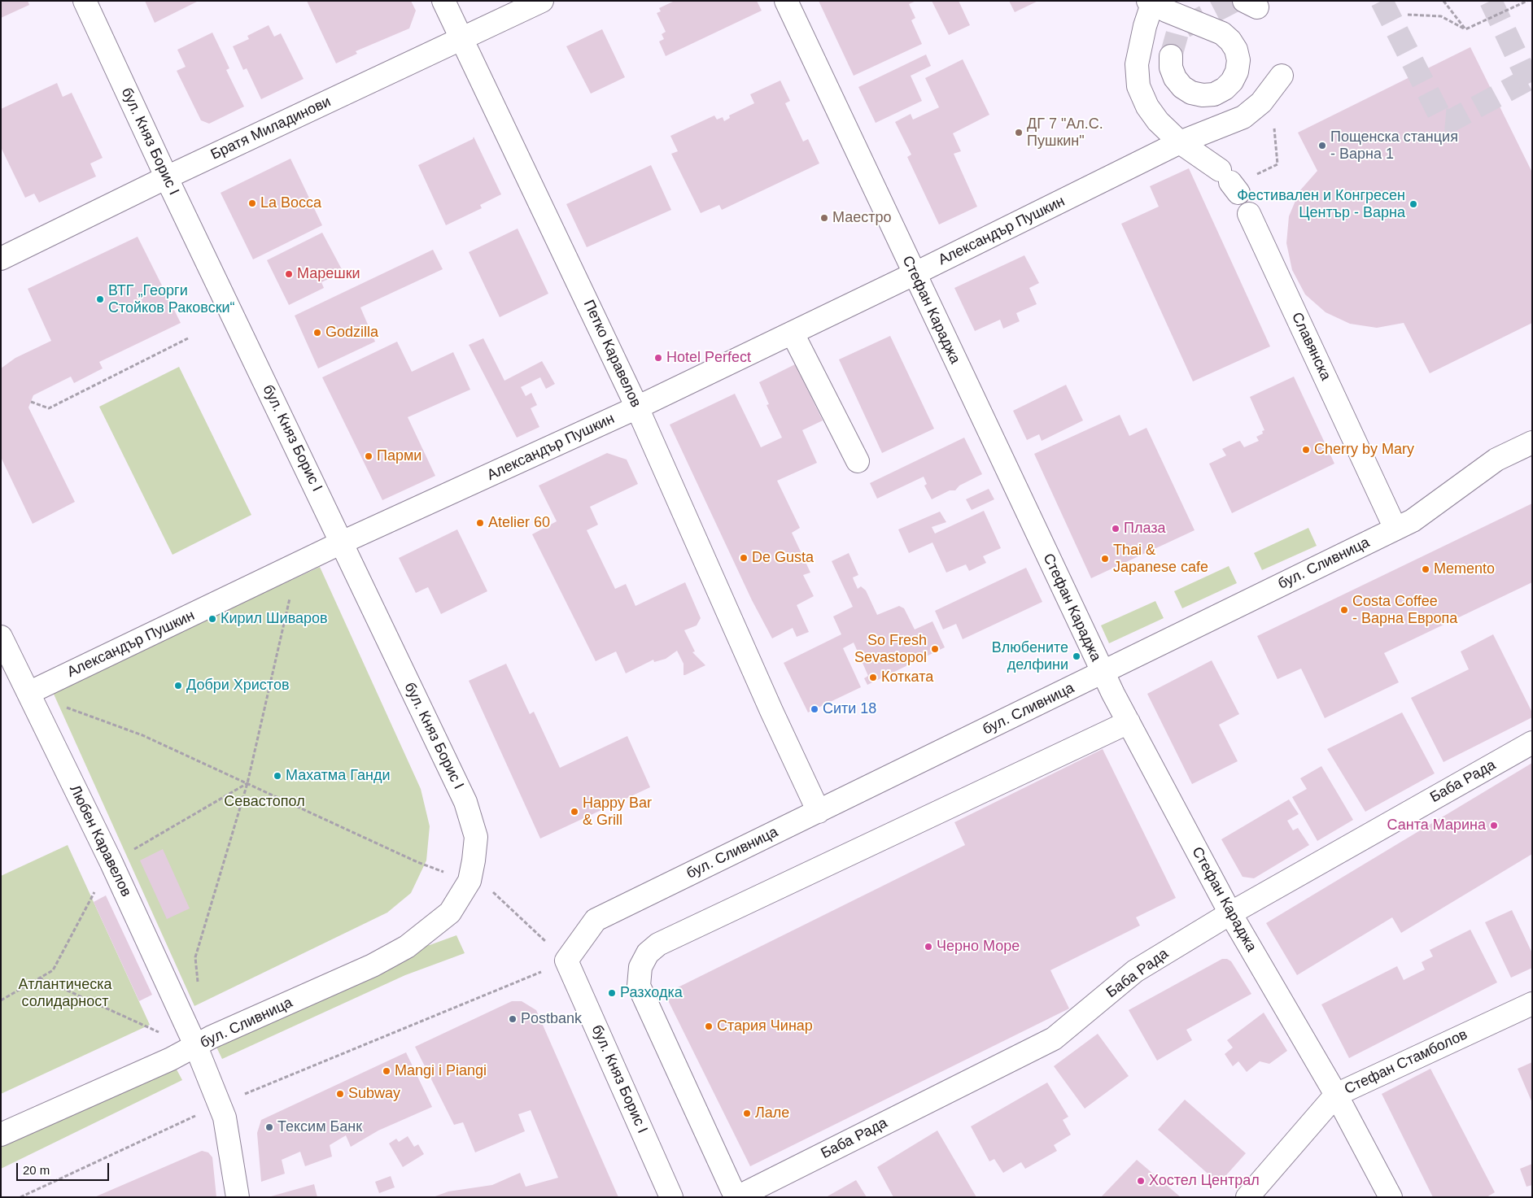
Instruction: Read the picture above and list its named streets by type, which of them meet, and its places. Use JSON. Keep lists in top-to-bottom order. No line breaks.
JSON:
{"streets":{"street":["Братя Миладинови","бул. Княз Борис I","Александър Пушкин","Стефан Караджа","Славянска","Петко Каравелов","бул. Сливница","Баба Рада","Любен Каравелов","Стефан Стамболов"]},"crossings":[["Братя Миладинови","бул. Княз Борис I"],["Братя Миладинови","Петко Каравелов"],["бул. Княз Борис I","Александър Пушкин"],["бул. Княз Борис I","бул. Сливница"],["Александър Пушкин","Стефан Караджа"],["Александър Пушкин","Петко Каравелов"],["Александър Пушкин","Любен Каравелов"],["Стефан Караджа","бул. Сливница"],["Стефан Караджа","Баба Рада"],["Стефан Караджа","Стефан Стамболов"],["Славянска","бул. Сливница"],["Петко Каравелов","бул. Сливница"],["бул. Сливница","Любен Каравелов"]],"parks":["Севастопол","Атлантическа солидарност"],"places":["ДГ 7 \"Ал.С. Пушкин\"","Пощенска станция - Варна 1","La Bocca","Фестивален и Конгресен Център - Варна","Маестро","Марешки","ВТГ „Георги Стойков Раковски“","Godzilla","Hotel Perfect","Cherry by Mary","Парми","Atelier 60","Плаза","De Gusta","Thai & Japanese cafe","Memento","Costa Coffee - Варна Европа","Кирил Шиваров","So Fresh Sevastopol","Влюбените делфини","Котката","Добри Христов","Сити 18","Махатма Ганди","Happy Bar & Grill","Санта Марина","Черно Море","Разходка","Postbank","Стария Чинар","Mangi i Piangi","Subway","Лале","Тексим Банк","Хостел Централ"],"scale_bar":"20 m"}
